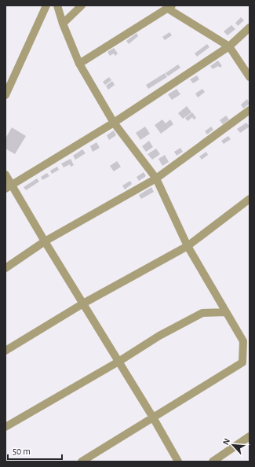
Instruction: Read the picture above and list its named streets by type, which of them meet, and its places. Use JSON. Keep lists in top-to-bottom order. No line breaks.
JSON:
{"scale_bar":"50 m","north":"top left"}
